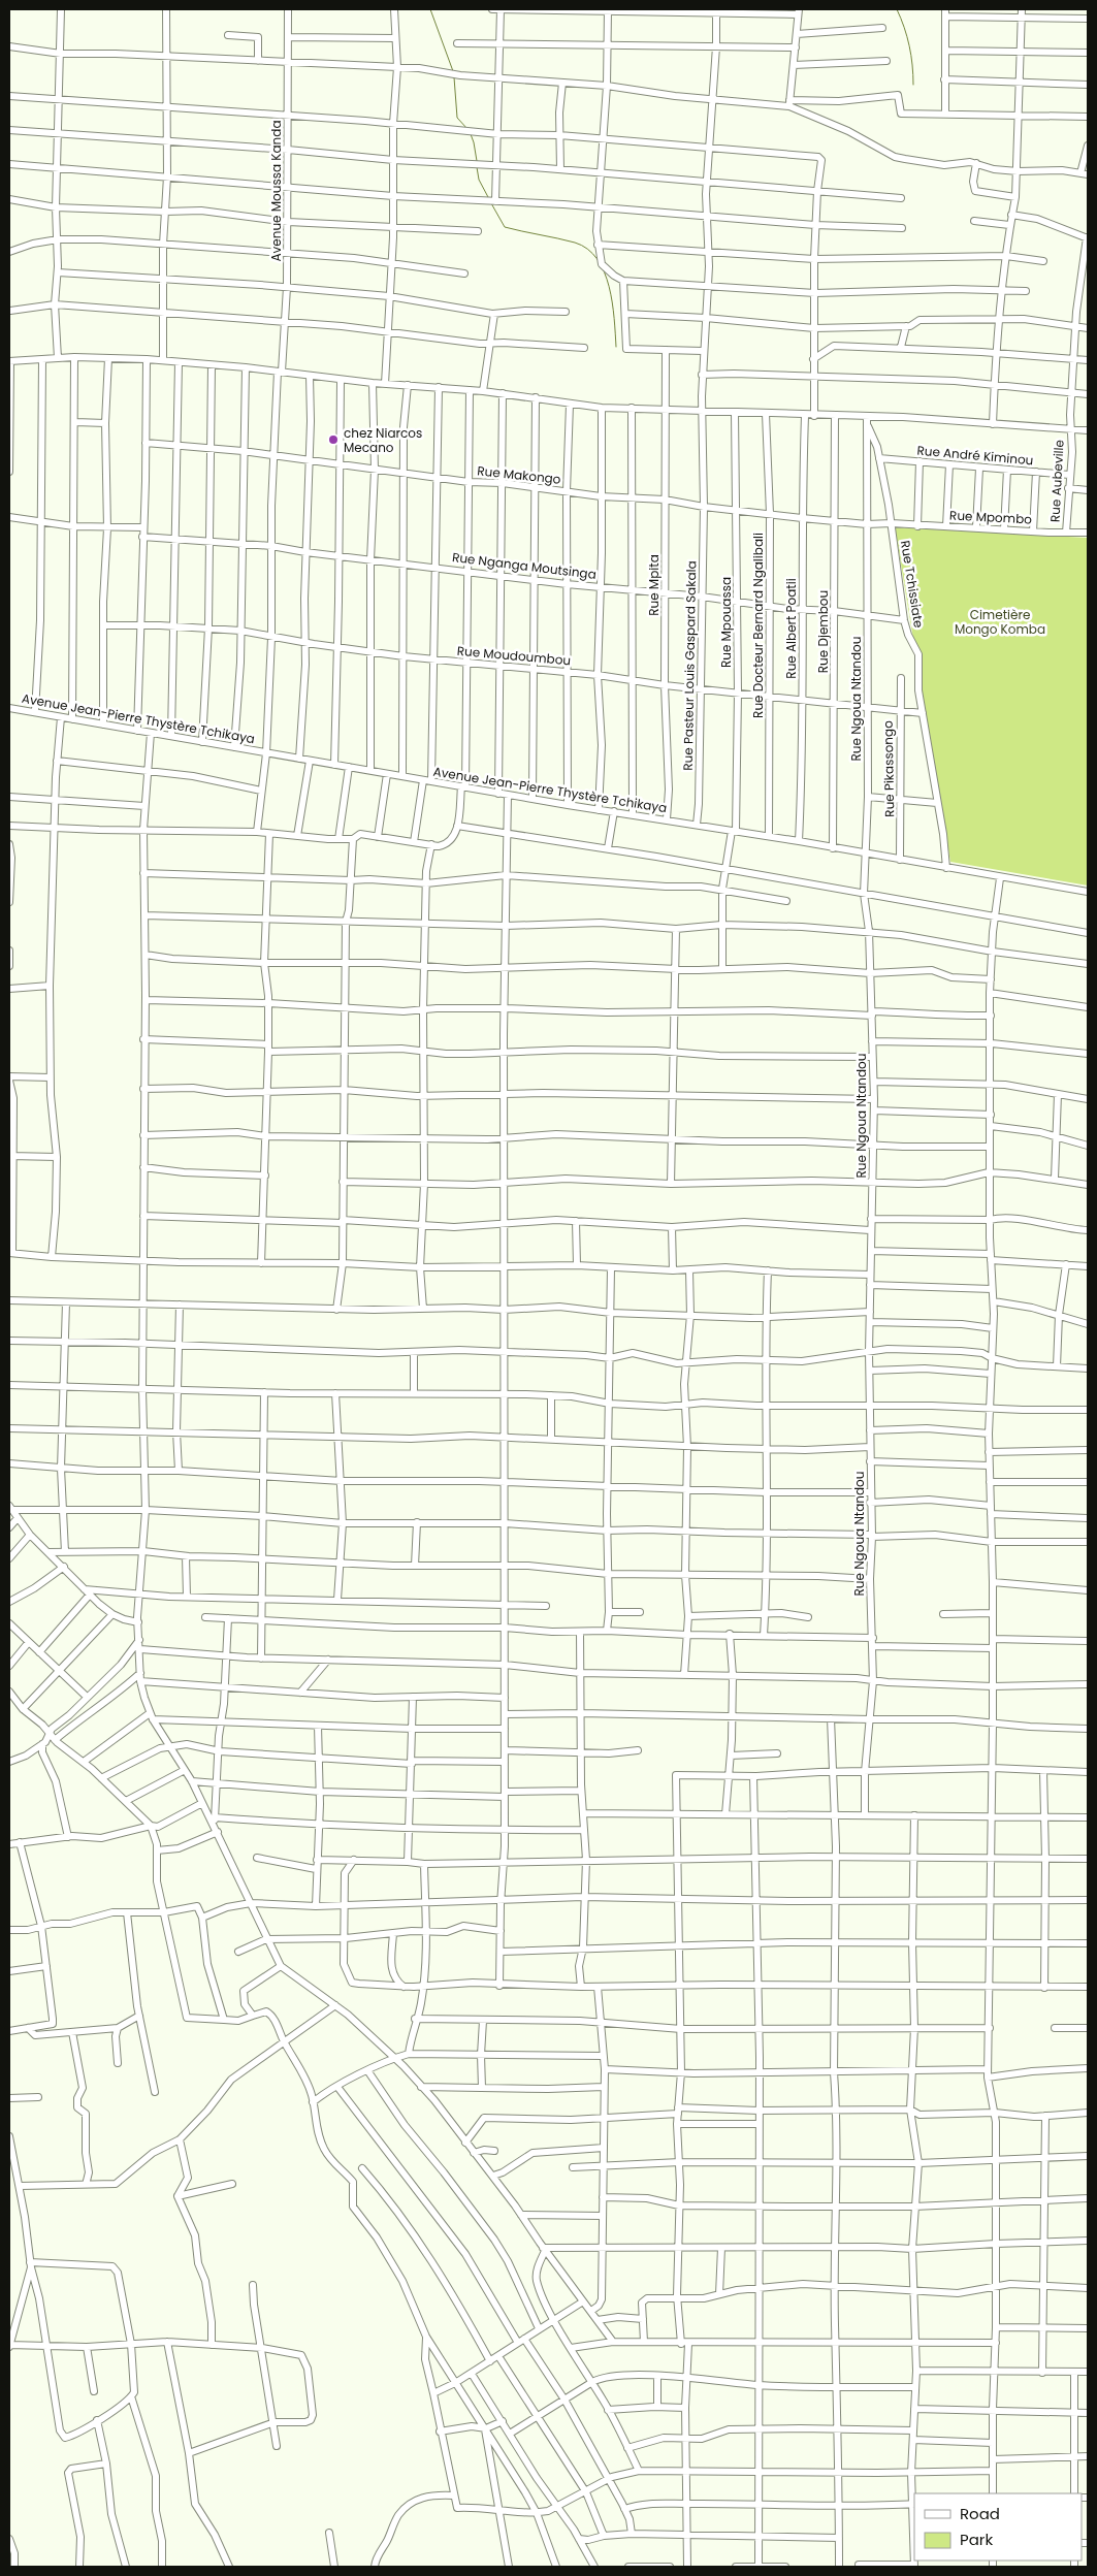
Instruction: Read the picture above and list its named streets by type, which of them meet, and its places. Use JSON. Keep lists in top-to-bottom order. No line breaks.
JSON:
{"streets":{"street":["Avenue Moussa Kanda","Rue André Kiminou","Rue Makongo","Rue Aubeville","Rue Mpombo","Rue Nganga Moutsinga","Rue Tchissiate","Rue Mpita","Rue Mpouassa","Rue Docteur Bernard Ngalibali","Rue Albert Poatii","Rue Djembou","Rue Moudoumbou","Rue Pasteur Louis Gaspard Sakala","Rue Ngoua Ntandou","Avenue Jean-Pierre Thystère Tchikaya","Rue Pikassongo"]},"crossings":[["Avenue Moussa Kanda","Rue Makongo"],["Avenue Moussa Kanda","Rue Nganga Moutsinga"],["Avenue Moussa Kanda","Rue Moudoumbou"],["Avenue Moussa Kanda","Avenue Jean-Pierre Thystère Tchikaya"],["Rue André Kiminou","Rue Aubeville"],["Rue André Kiminou","Rue Tchissiate"],["Rue Makongo","Rue Mpombo"],["Rue Makongo","Rue Tchissiate"],["Rue Makongo","Rue Mpita"],["Rue Makongo","Rue Mpouassa"],["Rue Makongo","Rue Docteur Bernard Ngalibali"],["Rue Makongo","Rue Albert Poatii"],["Rue Makongo","Rue Djembou"],["Rue Makongo","Rue Pasteur Louis Gaspard Sakala"],["Rue Makongo","Rue Ngoua Ntandou"],["Rue Aubeville","Rue Mpombo"],["Rue Mpombo","Rue Tchissiate"],["Rue Nganga Moutsinga","Rue Tchissiate"],["Rue Nganga Moutsinga","Rue Mpita"],["Rue Nganga Moutsinga","Rue Mpouassa"],["Rue Nganga Moutsinga","Rue Docteur Bernard Ngalibali"],["Rue Nganga Moutsinga","Rue Albert Poatii"],["Rue Nganga Moutsinga","Rue Djembou"],["Rue Nganga Moutsinga","Rue Pasteur Louis Gaspard Sakala"],["Rue Nganga Moutsinga","Rue Ngoua Ntandou"],["Rue Tchissiate","Rue Moudoumbou"],["Rue Tchissiate","Rue Ngoua Ntandou"],["Rue Tchissiate","Avenue Jean-Pierre Thystère Tchikaya"],["Rue Mpita","Rue Moudoumbou"],["Rue Mpita","Avenue Jean-Pierre Thystère Tchikaya"],["Rue Mpouassa","Rue Moudoumbou"],["Rue Mpouassa","Avenue Jean-Pierre Thystère Tchikaya"],["Rue Docteur Bernard Ngalibali","Rue Moudoumbou"],["Rue Docteur Bernard Ngalibali","Avenue Jean-Pierre Thystère Tchikaya"],["Rue Albert Poatii","Rue Moudoumbou"],["Rue Albert Poatii","Avenue Jean-Pierre Thystère Tchikaya"],["Rue Djembou","Rue Moudoumbou"],["Rue Djembou","Avenue Jean-Pierre Thystère Tchikaya"],["Rue Moudoumbou","Rue Pasteur Louis Gaspard Sakala"],["Rue Moudoumbou","Rue Ngoua Ntandou"],["Rue Moudoumbou","Rue Pikassongo"],["Rue Pasteur Louis Gaspard Sakala","Avenue Jean-Pierre Thystère Tchikaya"],["Rue Ngoua Ntandou","Avenue Jean-Pierre Thystère Tchikaya"],["Avenue Jean-Pierre Thystère Tchikaya","Rue Pikassongo"]],"parks":["Cimetière Mongo Komba"],"places":["chez Niarcos Mecano"],"legend":["Road","Park"]}
